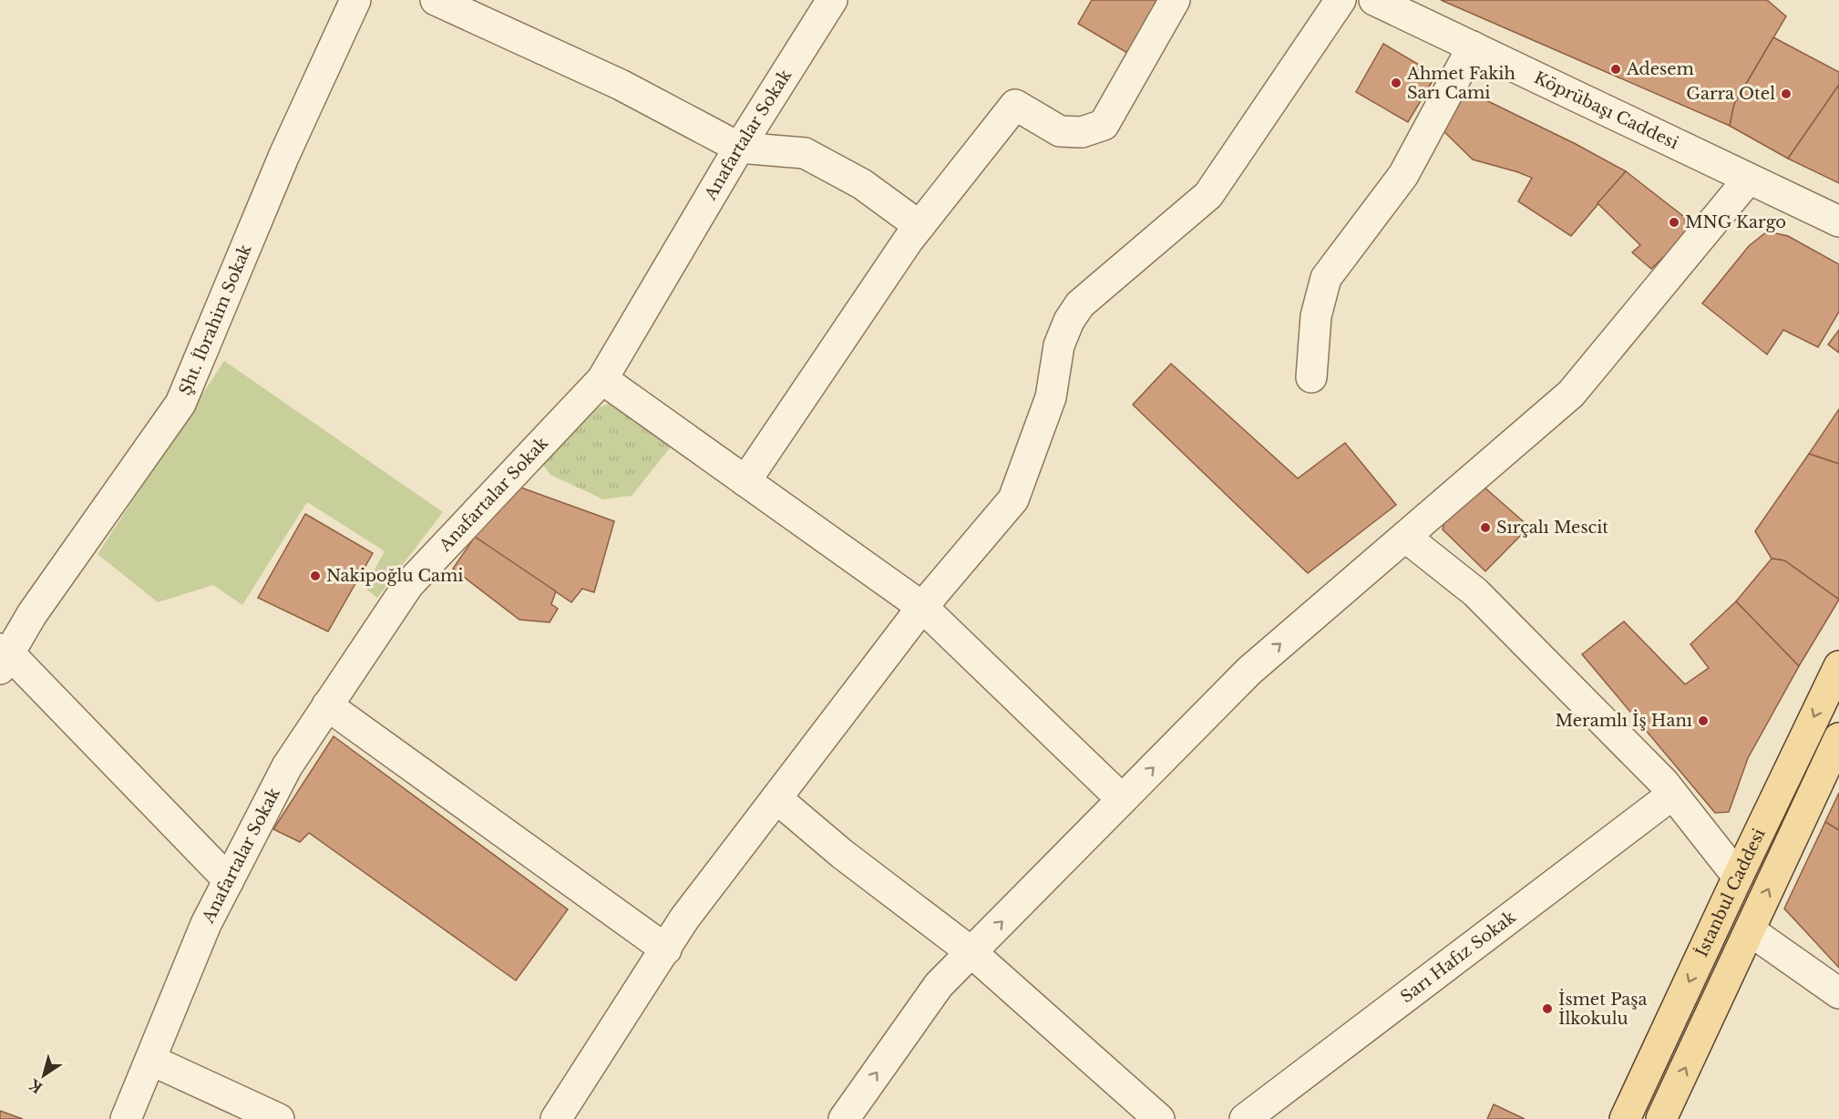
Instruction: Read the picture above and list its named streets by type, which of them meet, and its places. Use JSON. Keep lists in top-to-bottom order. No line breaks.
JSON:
{"streets":{"main road":["İstanbul Caddesi"],"street":["Köprübaşı Caddesi","Anafartalar Sokak","Şht. İbrahim Sokak","Sarı Hafız Sokak"]},"places":["Adesem","Ahmet Fakih Sarı Cami","Garra Otel","MNG Kargo","Sırçalı Mescit","Nakipoğlu Cami","Meramlı İş Hanı","İsmet Paşa İlkokulu"],"north":"bottom left"}
